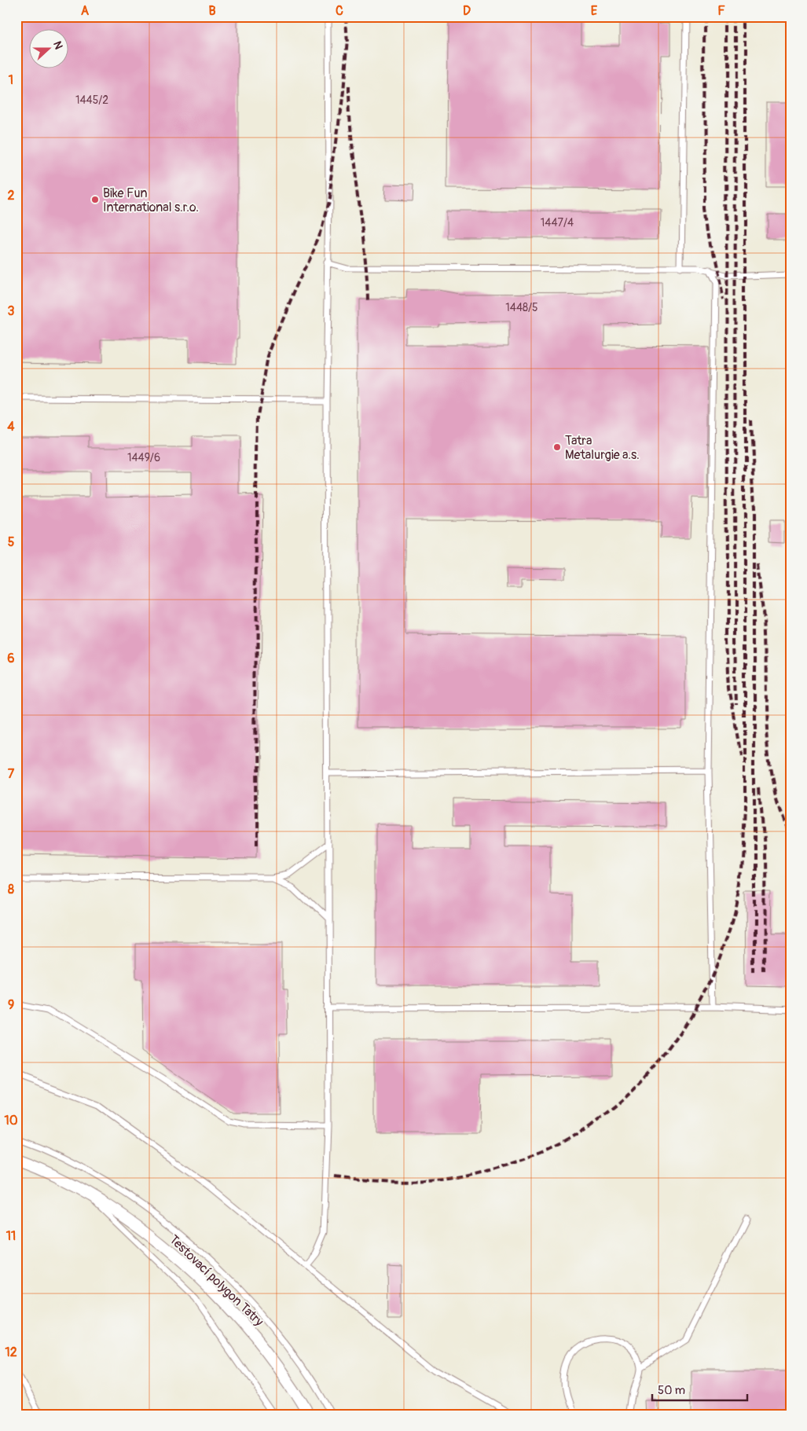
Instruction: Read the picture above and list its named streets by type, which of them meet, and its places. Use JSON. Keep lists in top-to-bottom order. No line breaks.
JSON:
{"streets":{"street":["Testovací polygon Tatry"]},"places":["Bike Fun International s.r.o.","Tatra Metalurgie a.s."],"house_numbers":["1445/2","1447/4","1448/5","1449/6"],"scale_bar":"50 m","north":"right","grid":{"columns":["A","B","C","D","E","F"],"rows":["1","2","3","4","5","6","7","8","9","10","11","12"]}}
